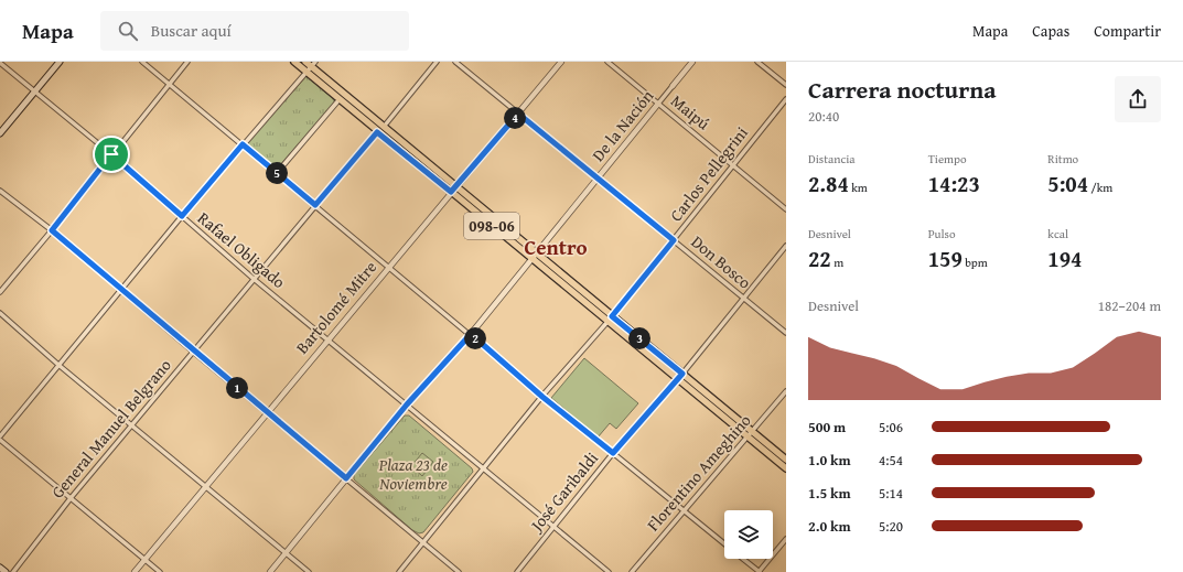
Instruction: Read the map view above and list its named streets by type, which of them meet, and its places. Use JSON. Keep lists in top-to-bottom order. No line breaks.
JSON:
{"streets":{"main road":["098-06"],"street":["Maipú","De la Nación","Carlos Pellegrini","Rafael Obligado","Don Bosco","Bartolomé Mitre","General Manuel Belgrano","Florentino Ameghino","José Garibaldi"]},"crossings":[["Maipú","De la Nación"],["Maipú","Carlos Pellegrini"],["De la Nación","098-06"],["De la Nación","Rafael Obligado"],["De la Nación","Don Bosco"],["Carlos Pellegrini","098-06"],["Carlos Pellegrini","Rafael Obligado"],["Carlos Pellegrini","Don Bosco"],["098-06","Bartolomé Mitre"],["098-06","General Manuel Belgrano"],["098-06","Florentino Ameghino"],["098-06","José Garibaldi"],["Rafael Obligado","Bartolomé Mitre"],["Rafael Obligado","General Manuel Belgrano"],["Rafael Obligado","José Garibaldi"],["Don Bosco","Bartolomé Mitre"],["Don Bosco","José Garibaldi"]],"districts":["Centro"],"parks":["Plaza 23 de Noviembre"],"page":{"header":"Mapa","search":"Buscar aquí","nav":["Mapa","Capas","Compartir"],"heading":["Carrera nocturna","20:40"],"pins":["4","5","2","3","1"],"stats":[["Distancia","2.84 km"],["Tiempo","14:23"],["Ritmo","5:04 /km"],["Desnivel","22 m"],["Pulso","159 bpm"],["kcal","194"]],"chart":["Desnivel","182–204 m"],"list":[{"name":"500 m","note":"5:06"},{"name":"1.0 km","note":"4:54"},{"name":"1.5 km","note":"5:14"},{"name":"2.0 km","note":"5:20"}]}}
